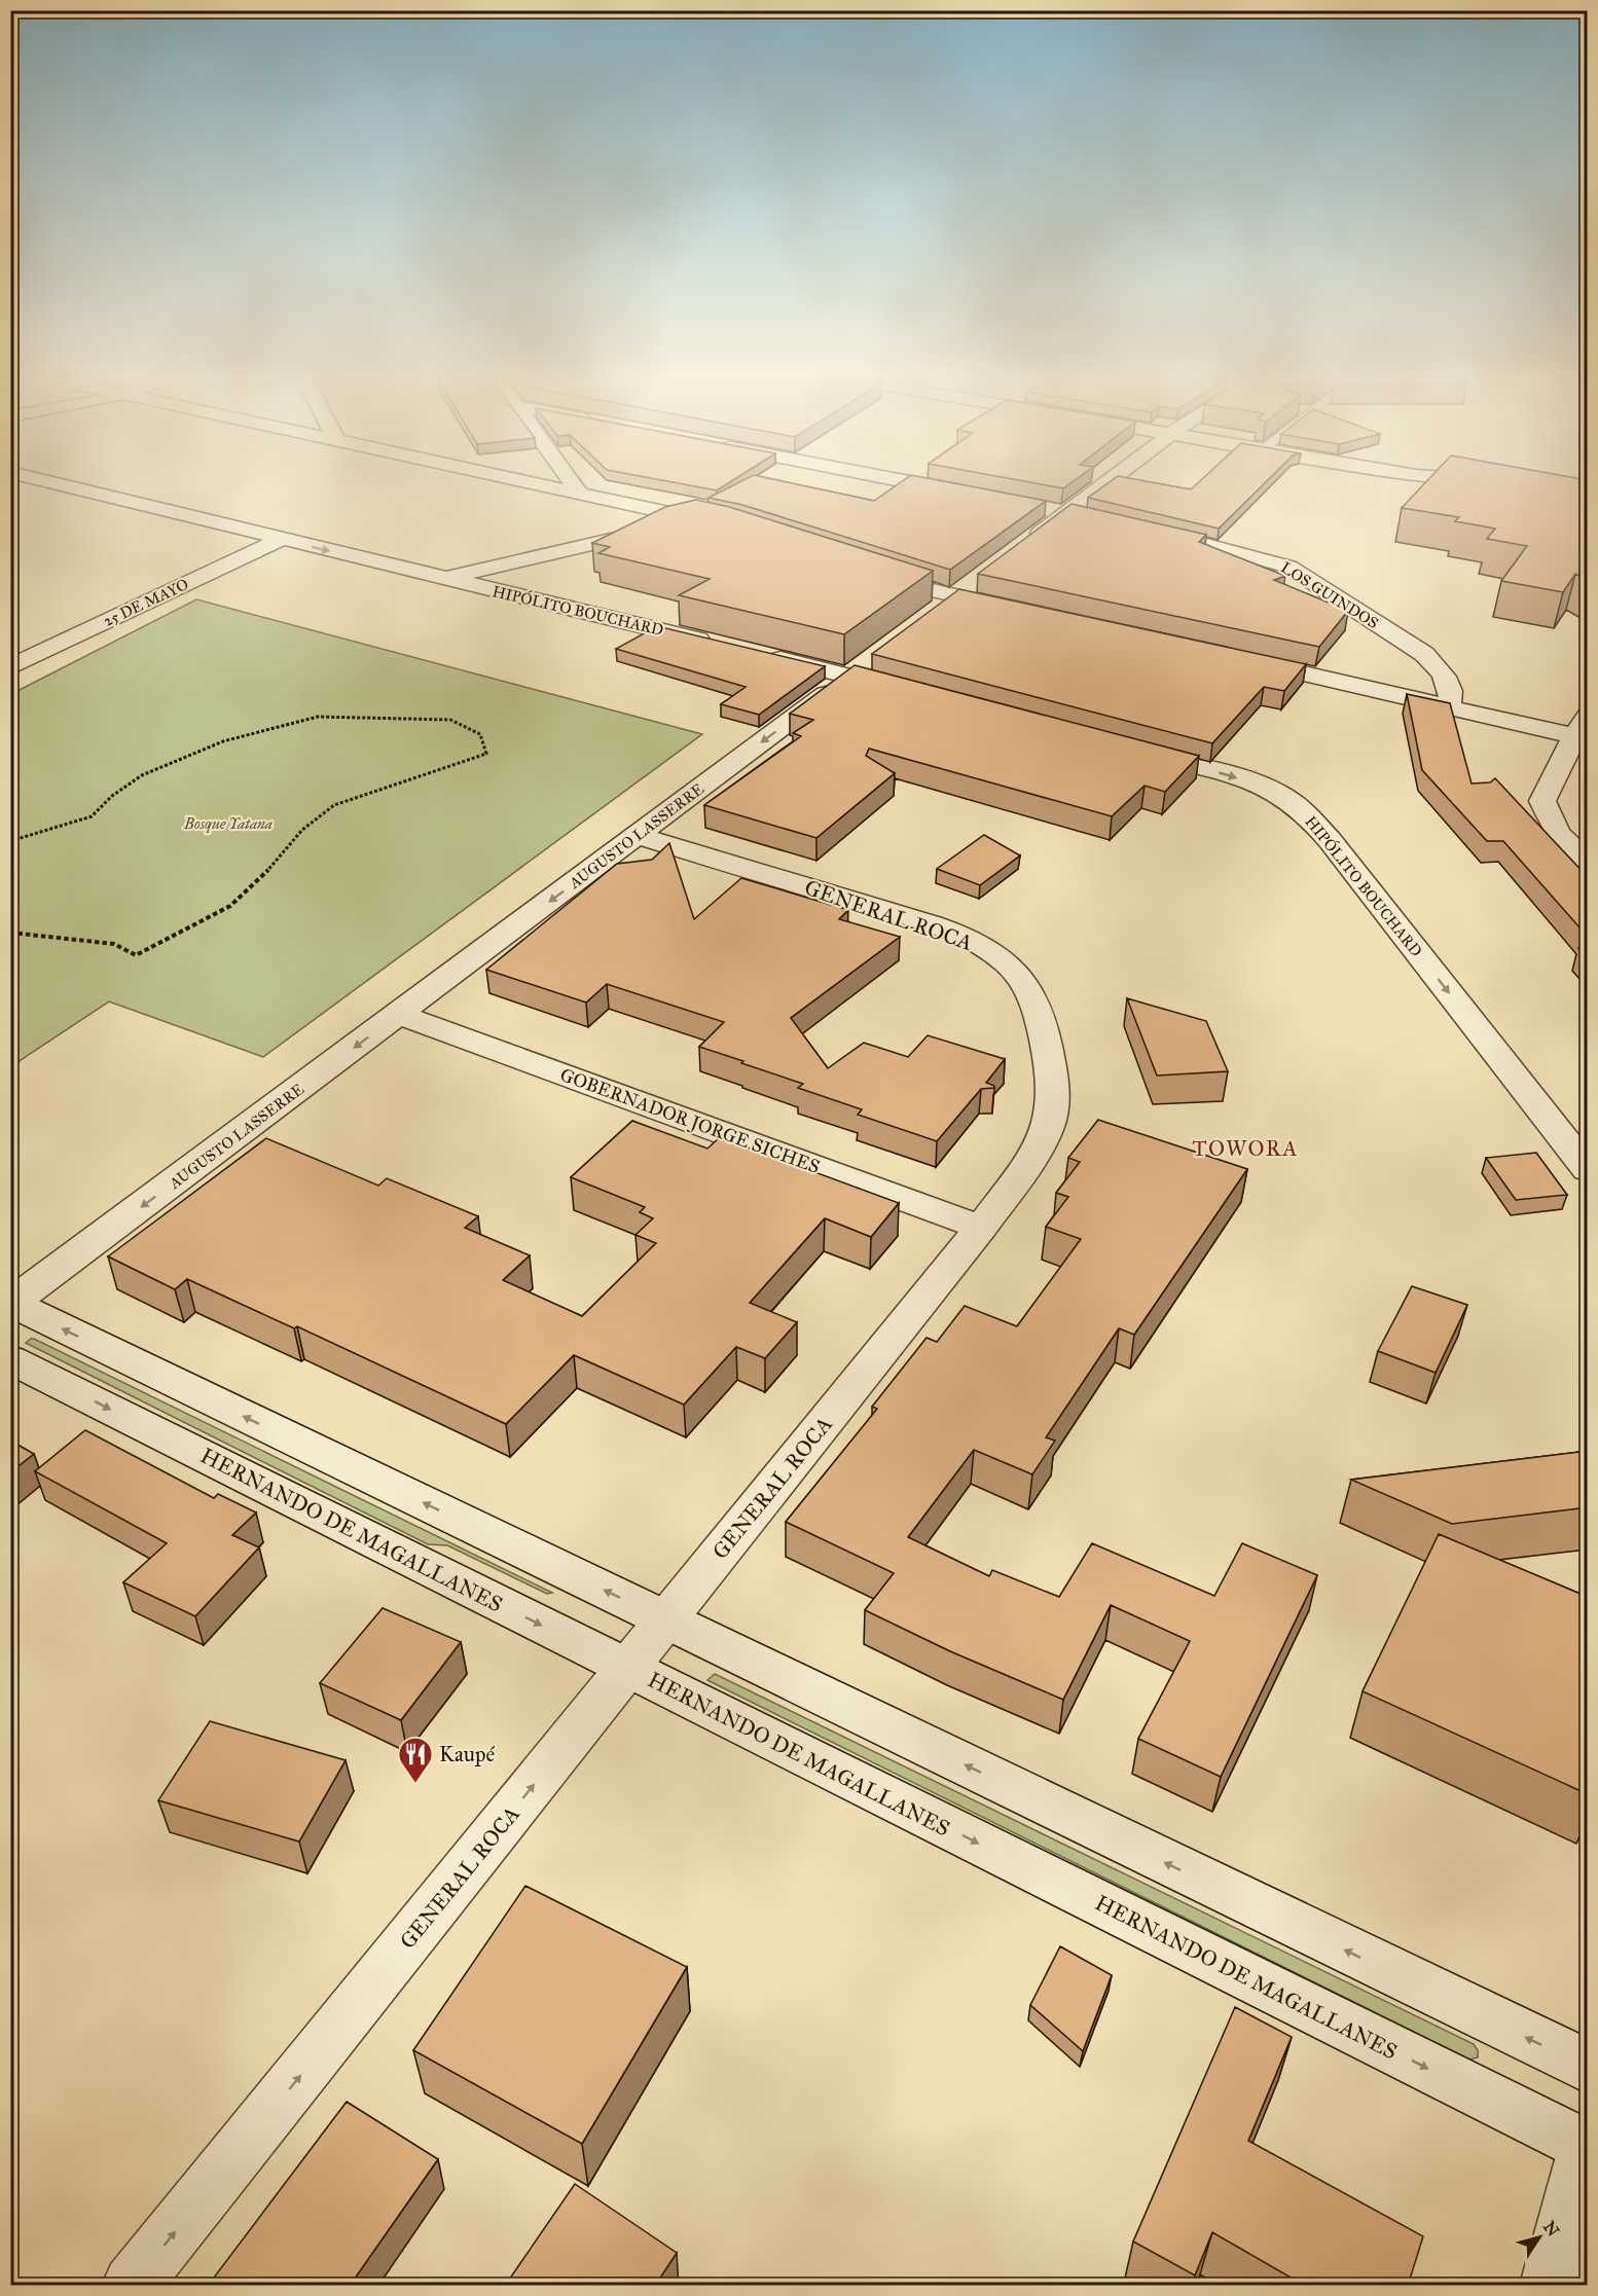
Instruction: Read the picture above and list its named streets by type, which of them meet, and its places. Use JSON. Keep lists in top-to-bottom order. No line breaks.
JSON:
{"streets":{"street":["LOS GUINDOS","25 DE MAYO","HIPÓLITO BOUCHARD","AUGUSTO LASSERRE","GENERAL ROCA","GOBERNADOR JORGE SICHES","HERNANDO DE MAGALLANES"]},"crossings":[["25 DE MAYO","HIPÓLITO BOUCHARD"],["AUGUSTO LASSERRE","GENERAL ROCA"],["AUGUSTO LASSERRE","GOBERNADOR JORGE SICHES"],["GENERAL ROCA","GOBERNADOR JORGE SICHES"],["GENERAL ROCA","HERNANDO DE MAGALLANES"]],"one_way":["HIPÓLITO BOUCHARD","AUGUSTO LASSERRE","GENERAL ROCA"],"districts":["TOWORA"],"parks":["Bosque Yatana"],"places":{"restaurant":["Kaupé"]},"north":"top right"}
